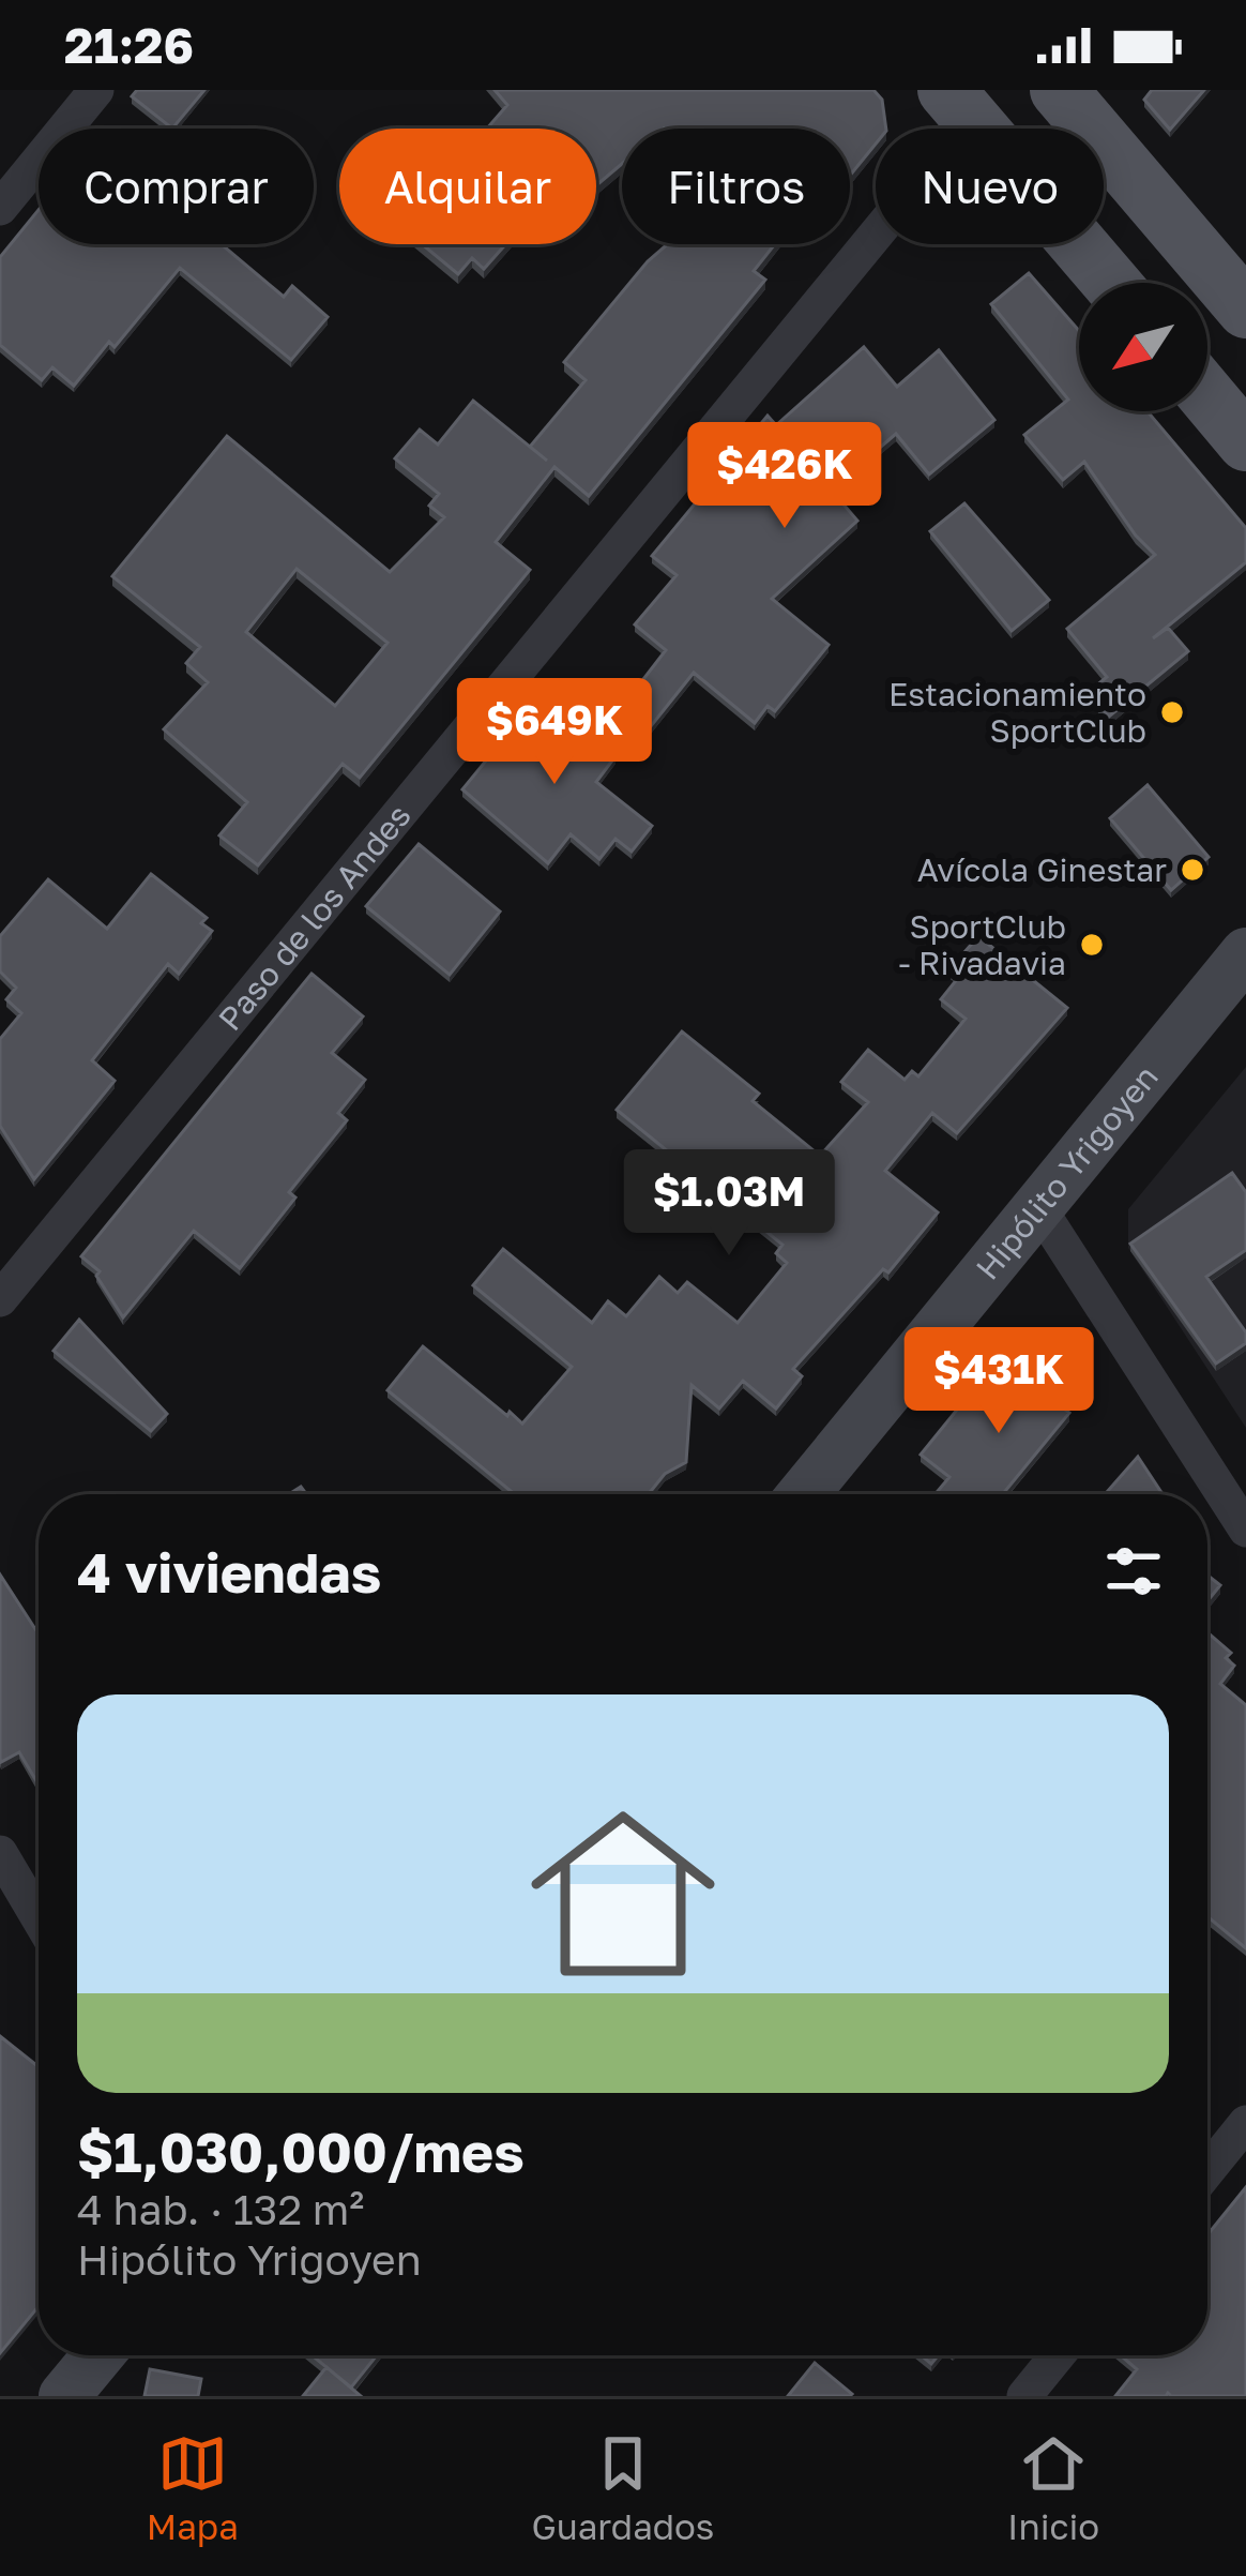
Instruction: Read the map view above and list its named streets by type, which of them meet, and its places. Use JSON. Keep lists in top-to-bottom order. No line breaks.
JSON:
{"streets":{"main road":["Hipólito Yrigoyen"],"street":["Paso de los Andes"]},"places":["Estacionamiento SportClub","Avícola Ginestar","SportClub - Rivadavia"],"north":"bottom left","page":{"status":"21:26","chip":["Comprar","Alquilar","Filtros","Nuevo"],"price":["$426K","$649K","$1.03M","$431K"],"heading":"4 viviendas","list":[{"name":"$1,030,000/mes","note":"4 hab. · 132 m² · Hipólito Yrigoyen"}],"tabs":["Mapa","Guardados","Inicio"]}}
